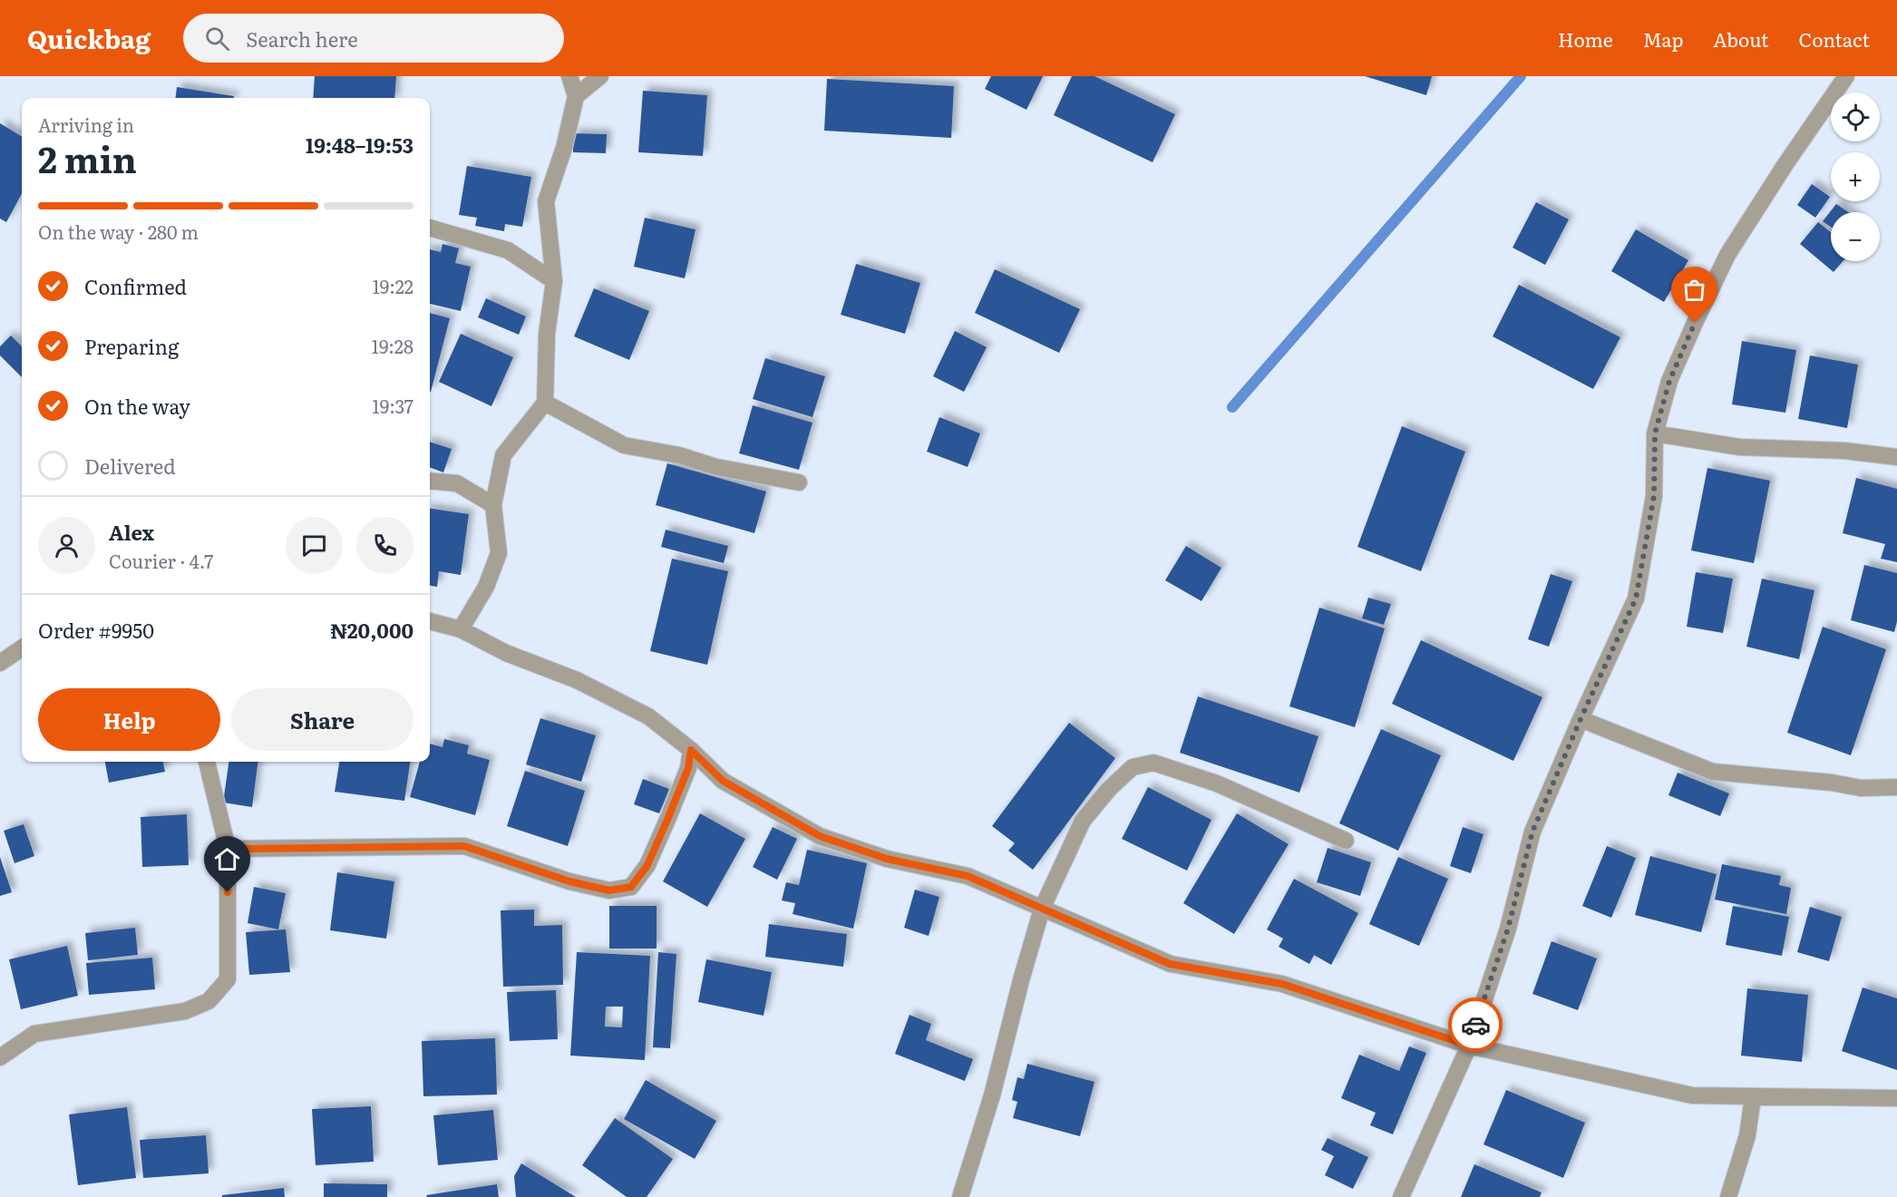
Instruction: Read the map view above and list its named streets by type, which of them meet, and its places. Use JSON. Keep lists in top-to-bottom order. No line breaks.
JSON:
{"page":{"header":"Quickbag","search":"Search here","nav":["Home","Map","About","Contact"],"map_buttons":["+","−"],"heading":["2 min","Arriving in","19:48–19:53"],"panel":["Alex","Courier · 4.7","Order #9950","₦20,000"],"bar":"On the way · 280 m","list":[["Confirmed","19:22"],["Preparing","19:28"],["On the way","19:37"],"Delivered"],"buttons":["Help","Share"]}}
